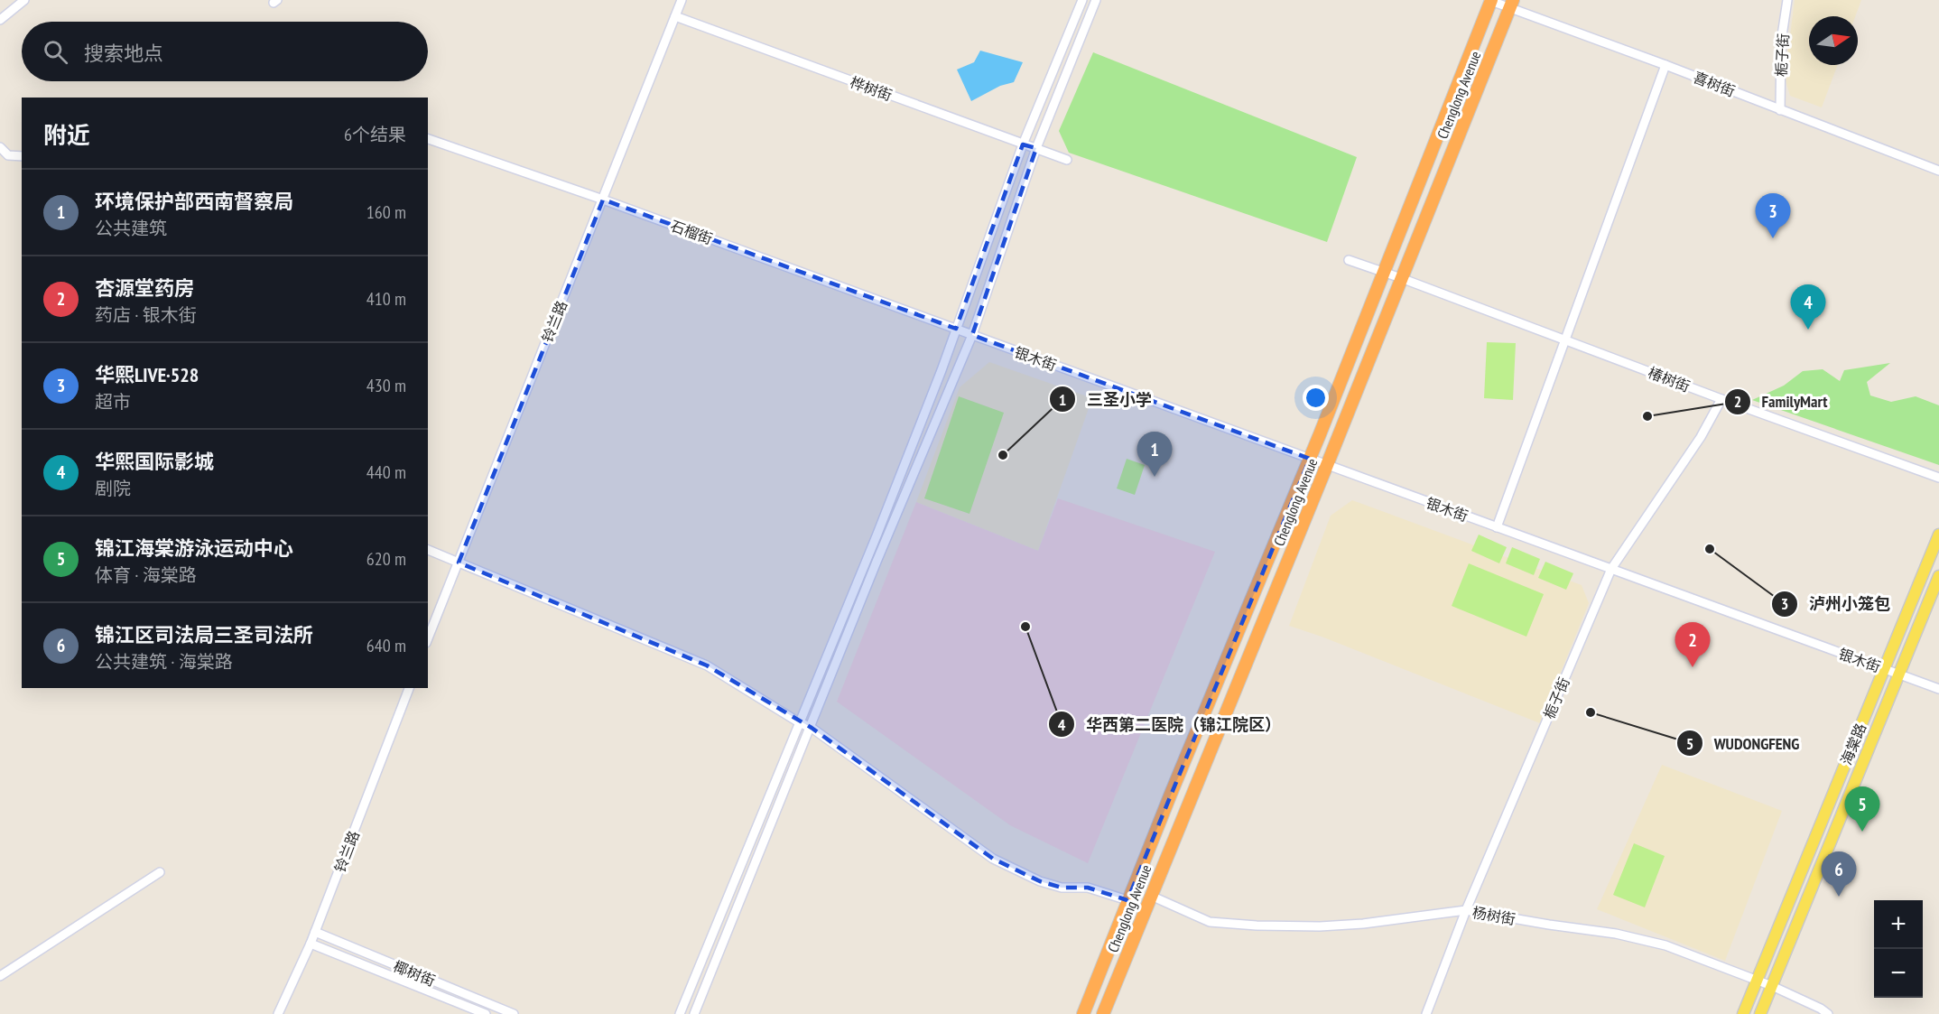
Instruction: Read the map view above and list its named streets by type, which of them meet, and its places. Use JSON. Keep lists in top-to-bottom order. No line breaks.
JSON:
{"streets":{"highway":["Chenglong Avenue"],"main road":["海棠路"],"street":["栀子街","喜树街","桦树街","石榴街","铃兰路","银木街","椿树街","杨树街","椰树街"]},"crossings":[["栀子街","喜树街"],["栀子街","银木街"],["栀子街","椿树街"],["栀子街","杨树街"],["喜树街","Chenglong Avenue"],["桦树街","铃兰路"],["Chenglong Avenue","银木街"],["Chenglong Avenue","椿树街"],["Chenglong Avenue","杨树街"],["石榴街","铃兰路"],["石榴街","银木街"],["铃兰路","椰树街"],["银木街","海棠路"],["海棠路","杨树街"]],"places":["FamilyMart","三圣小学","泸州小笼包","华西第二医院（锦江院区）","WUDONGFENG"],"north":"right","page":{"search":"搜索地点","heading":["附近","6个结果"],"list":[{"mark":"1","name":"环境保护部西南督察局","note":"公共建筑","value":"160 m"},{"mark":"2","name":"杏源堂药房","note":"药店 · 银木街","value":"410 m"},{"mark":"3","name":"华熙LIVE·528","note":"超市","value":"430 m"},{"mark":"4","name":"华熙国际影城","note":"剧院","value":"440 m"},{"mark":"5","name":"锦江海棠游泳运动中心","note":"体育 · 海棠路","value":"620 m"},{"mark":"6","name":"锦江区司法局三圣司法所","note":"公共建筑 · 海棠路","value":"640 m"}],"pins":["3","4","1","2","5","6"],"map_buttons":["+","−"]}}
